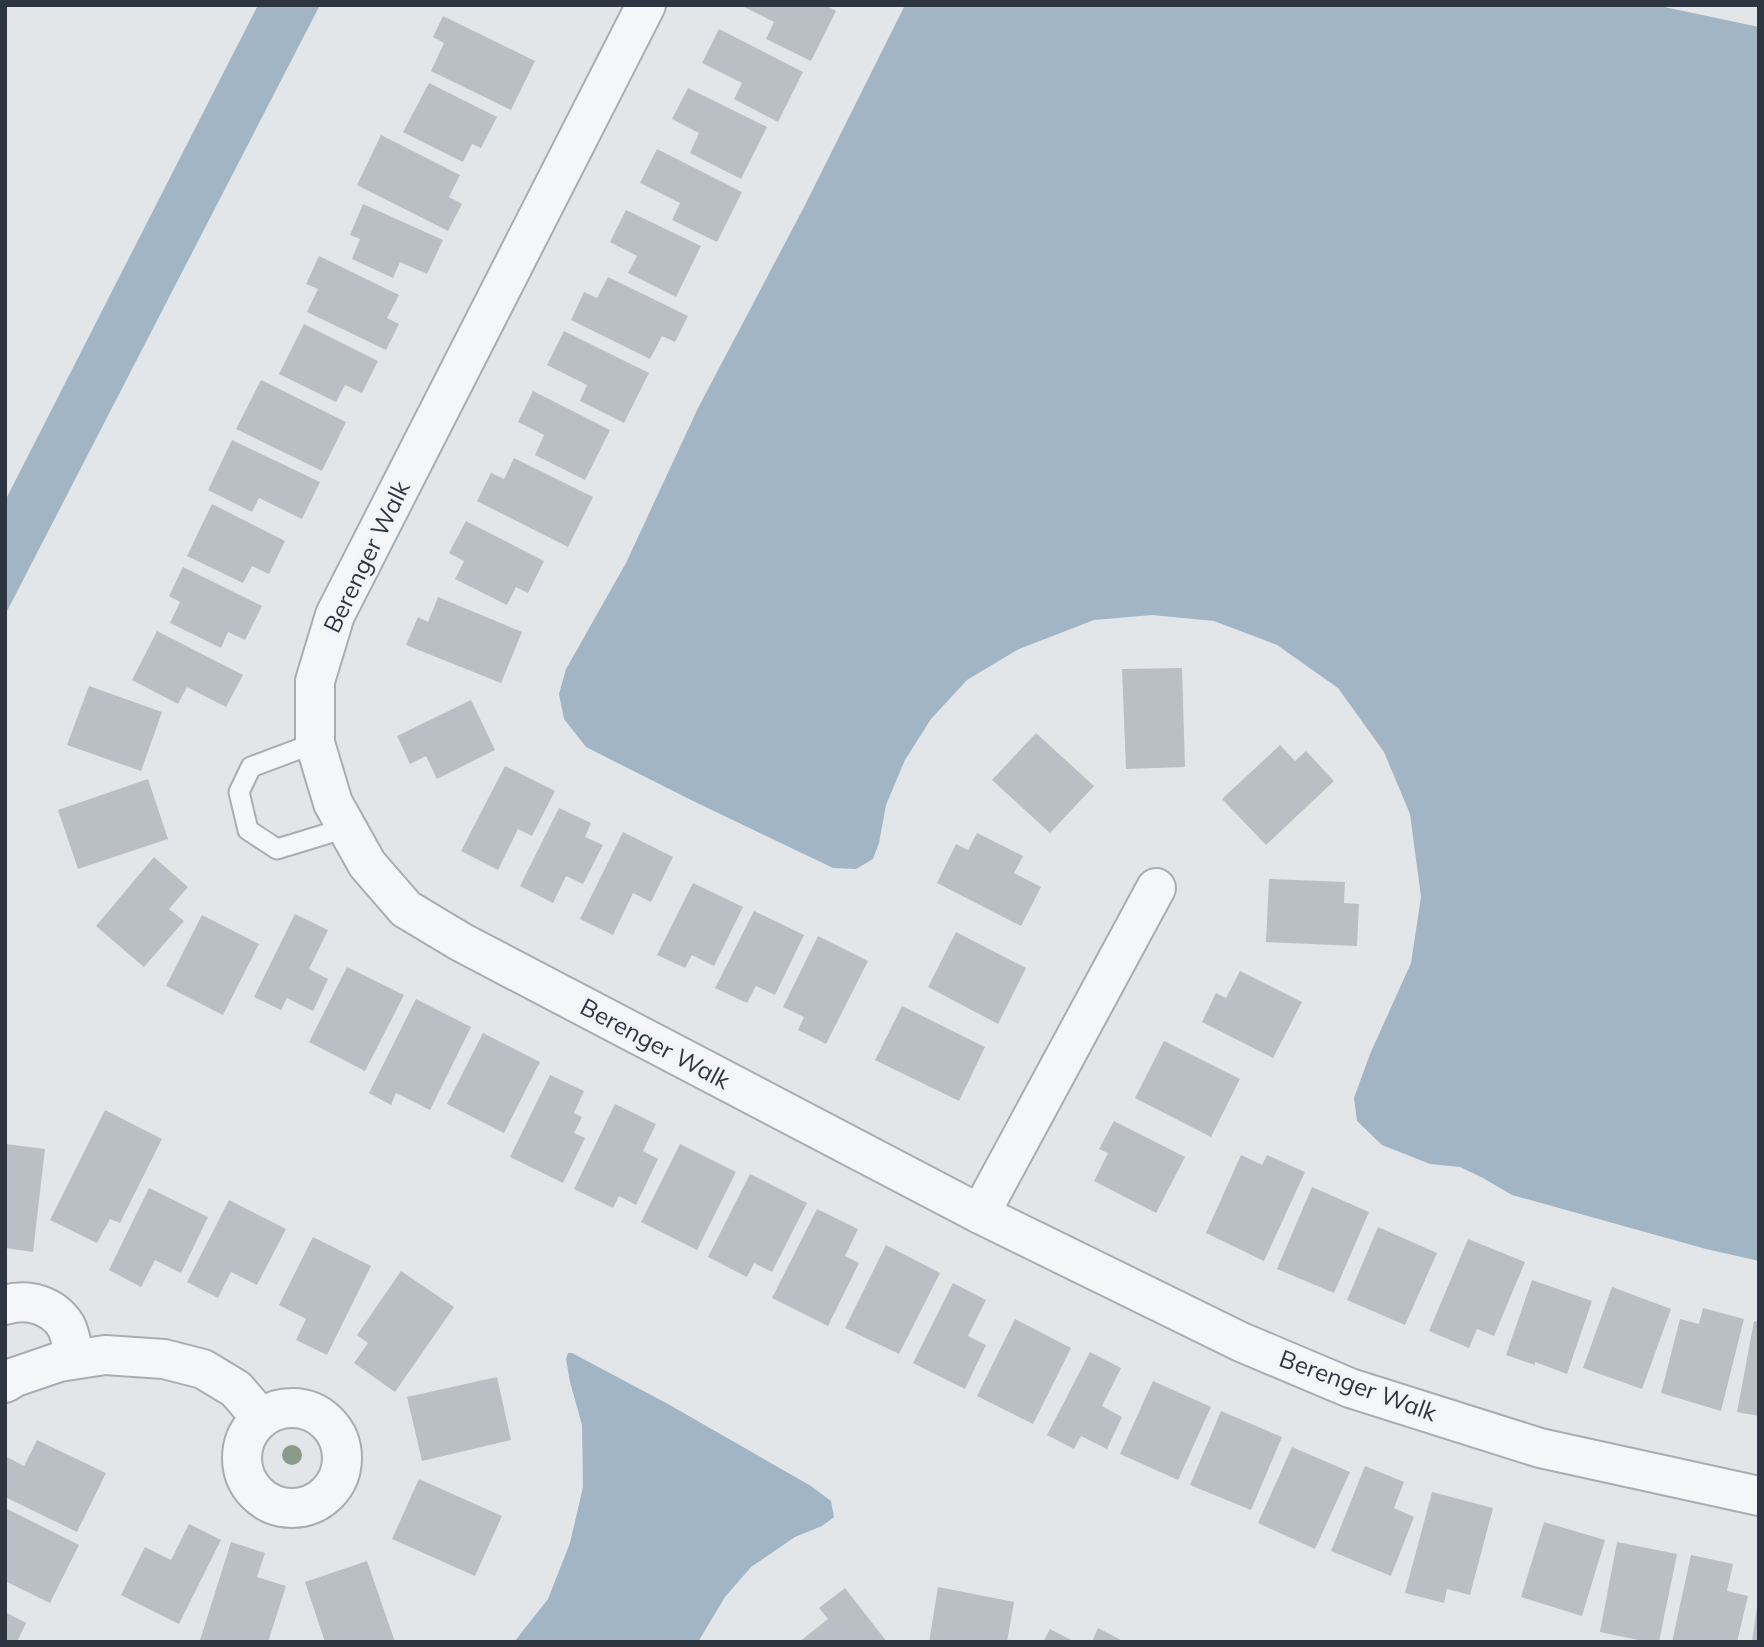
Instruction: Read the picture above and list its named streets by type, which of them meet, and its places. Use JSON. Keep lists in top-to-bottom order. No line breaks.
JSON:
{"streets":{"street":["Berenger Walk"]}}
